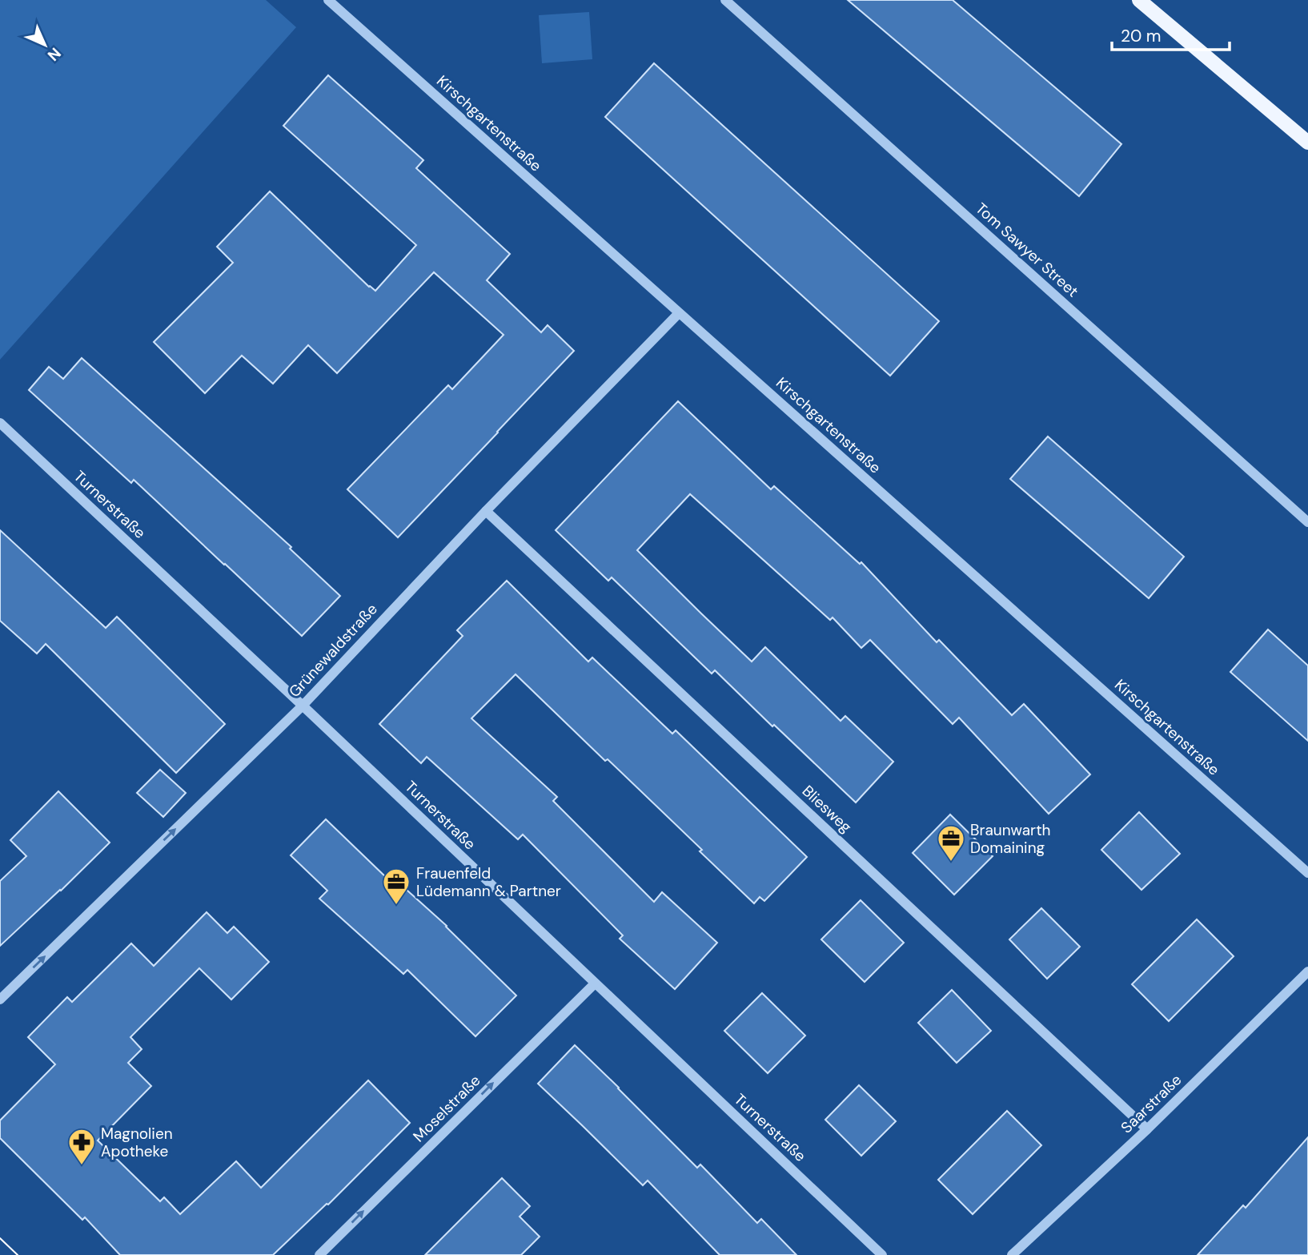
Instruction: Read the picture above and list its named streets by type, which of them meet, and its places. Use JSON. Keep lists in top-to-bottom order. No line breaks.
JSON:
{"streets":{"street":["Kirschgartenstraße","Tom Sawyer Street","Turnerstraße","Grünewaldstraße","Bliesweg","Saarstraße","Moselstraße"]},"crossings":[["Kirschgartenstraße","Grünewaldstraße"],["Turnerstraße","Grünewaldstraße"],["Turnerstraße","Moselstraße"],["Grünewaldstraße","Bliesweg"],["Bliesweg","Saarstraße"]],"one_way":["Grünewaldstraße","Moselstraße"],"places":{"office":["Braunwarth Domaining","Frauenfeld Lüdemann & Partner"],"pharmacy":["Magnolien Apotheke"]},"scale_bar":"20 m","north":"bottom right"}
